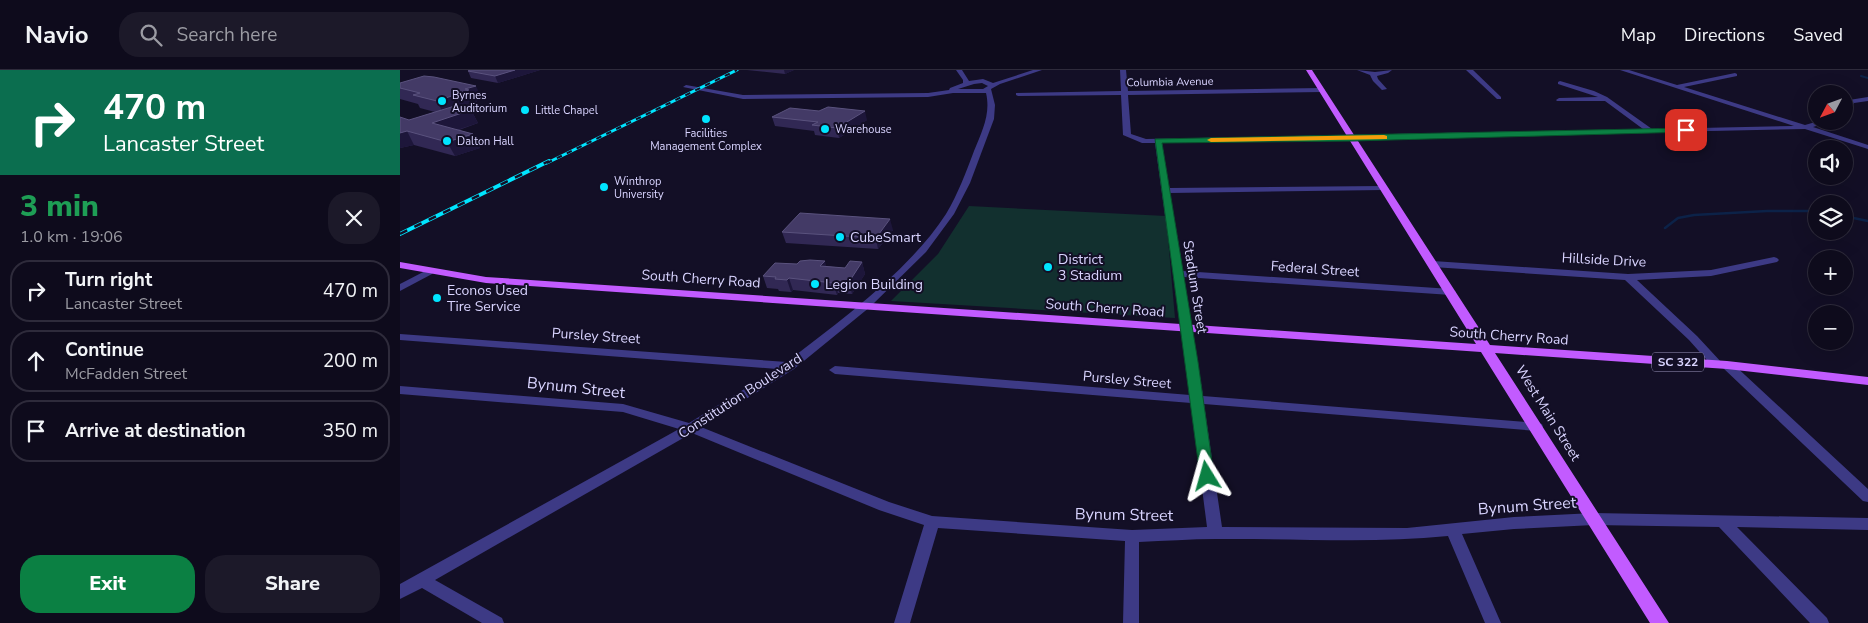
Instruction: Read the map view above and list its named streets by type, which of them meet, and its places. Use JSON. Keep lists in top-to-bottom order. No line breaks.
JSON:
{"streets":{"main road":["South Cherry Road","SC 322","West Main Street"],"street":["Columbia Avenue","Hillside Drive","Federal Street","Stadium Street","Pursley Street","Bynum Street","Constitution Boulevard"]},"crossings":[["Columbia Avenue","West Main Street"],["Hillside Drive","West Main Street"],["Federal Street","Stadium Street"],["Federal Street","West Main Street"],["South Cherry Road","Stadium Street"],["South Cherry Road","Constitution Boulevard"],["South Cherry Road","West Main Street"],["Stadium Street","Pursley Street"],["Stadium Street","Bynum Street"],["Pursley Street","Constitution Boulevard"],["Pursley Street","West Main Street"],["Bynum Street","Constitution Boulevard"],["Bynum Street","West Main Street"]],"places":["Byrnes Auditorium","Little Chapel","Facilities Management Complex","Warehouse","Dalton Hall","Winthrop University","CubeSmart","District 3 Stadium","Legion Building","Econos Used Tire Service"],"north":"bottom left","page":{"header":"Navio","search":"Search here","nav":["Map","Directions","Saved"],"turn":["470 m","Lancaster Street"],"map_buttons":["+","−"],"heading":["3 min","1.0 km · 19:06"],"list":[{"name":"Turn right","note":"Lancaster Street","value":"470 m"},{"name":"Continue","note":"McFadden Street","value":"200 m"},{"name":"Arrive at destination","value":"350 m"}],"buttons":["Exit","Share"]}}
